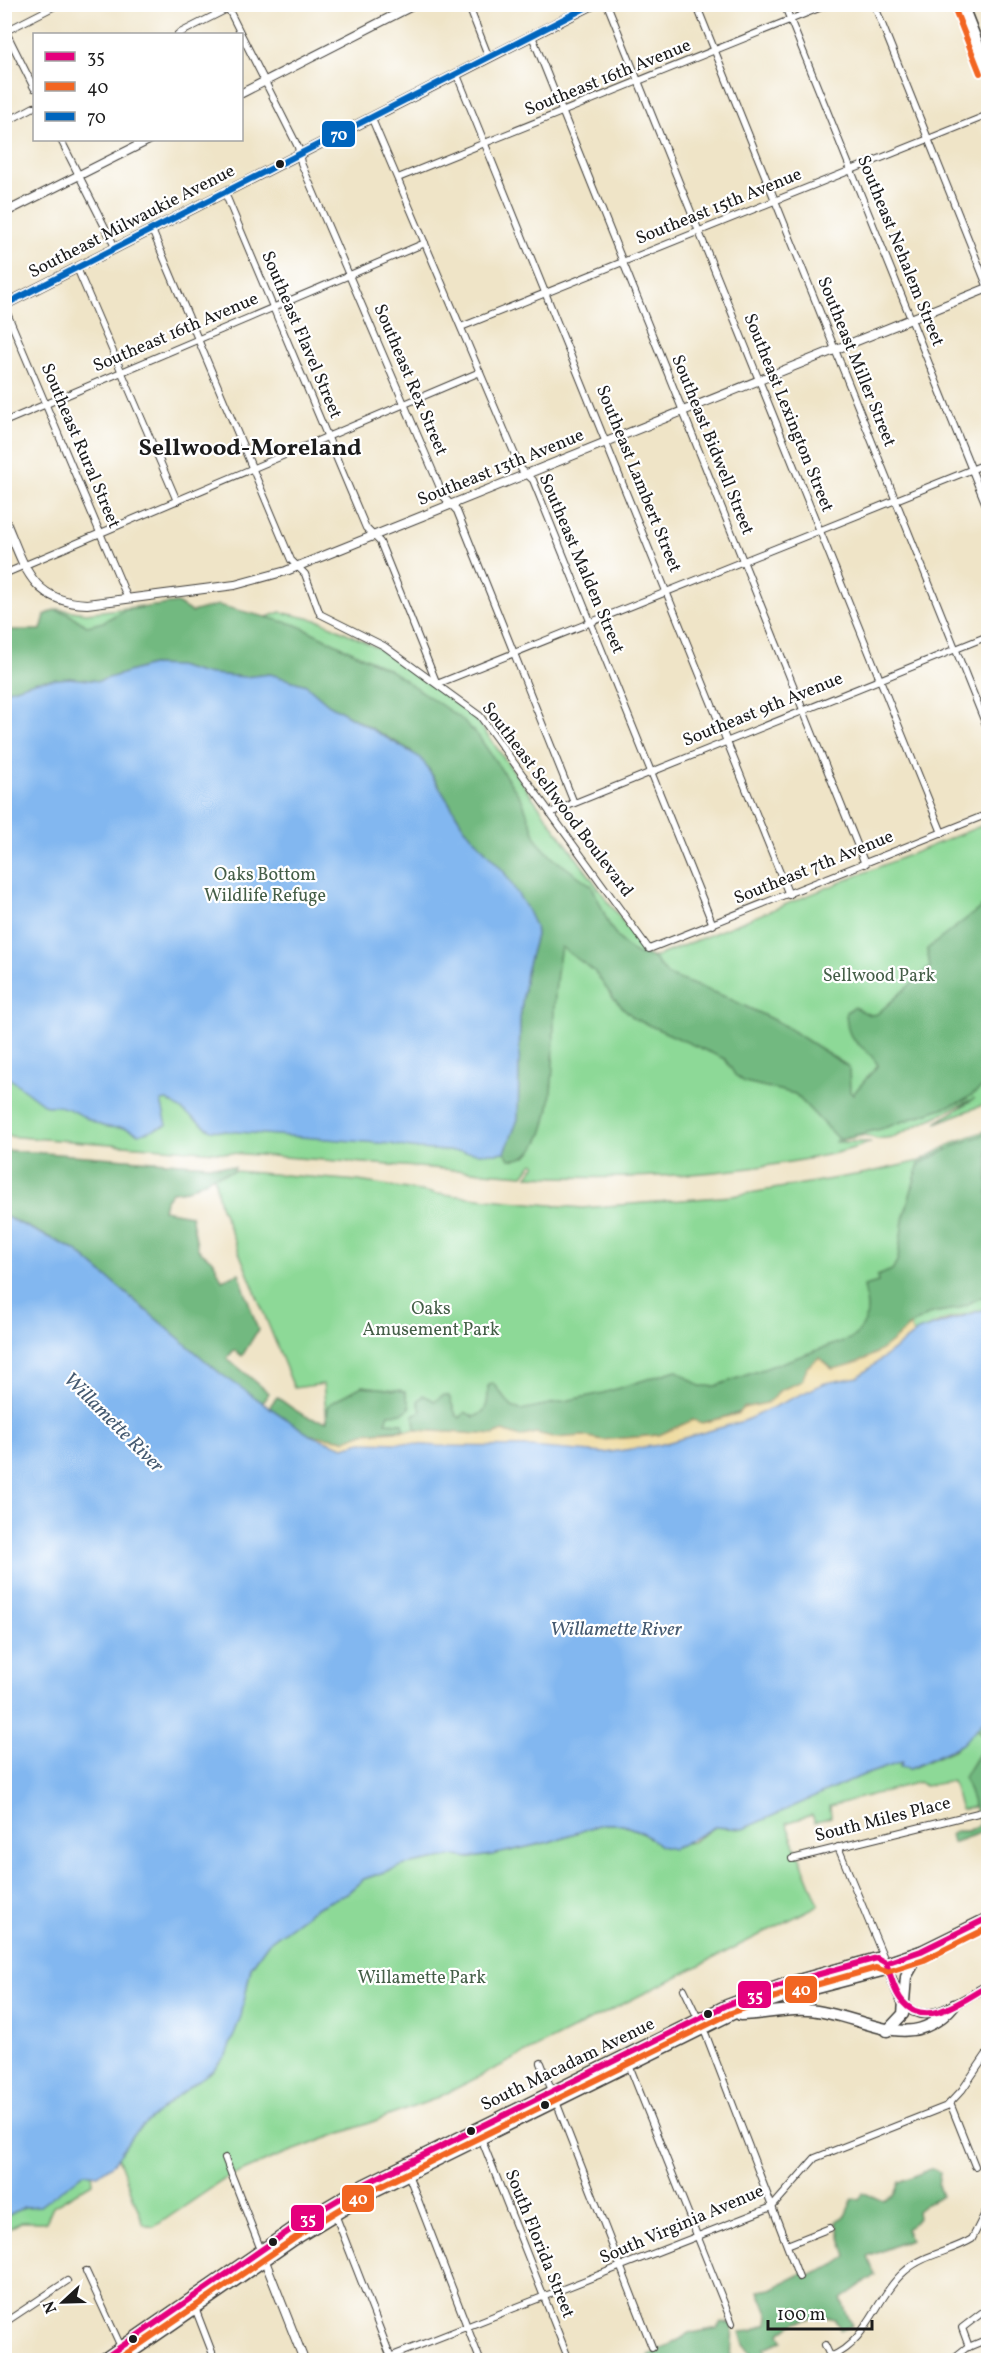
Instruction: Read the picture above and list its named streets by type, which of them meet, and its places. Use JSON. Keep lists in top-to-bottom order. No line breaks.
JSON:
{"streets":{"main road":["Southeast Milwaukie Avenue","South Macadam Avenue"],"street":["Southeast 16th Avenue","Southeast 15th Avenue","Southeast Nehalem Street","Southeast Flavel Street","Southeast Miller Street","Southeast Rex Street","Southeast Lexington Street","Southeast Bidwell Street","Southeast Rural Street","Southeast 13th Avenue","Southeast Lambert Street","Southeast Malden Street","Southeast 9th Avenue","Southeast Sellwood Boulevard","Southeast 7th Avenue","South Miles Place","South Virginia Avenue","South Florida Street"]},"crossings":[["Southeast 16th Avenue","Southeast Nehalem Street"],["Southeast 16th Avenue","Southeast Flavel Street"],["Southeast 16th Avenue","Southeast Miller Street"],["Southeast 16th Avenue","Southeast Rex Street"],["Southeast 16th Avenue","Southeast Lexington Street"],["Southeast 16th Avenue","Southeast Bidwell Street"],["Southeast 16th Avenue","Southeast Rural Street"],["Southeast 16th Avenue","Southeast Lambert Street"],["Southeast 16th Avenue","Southeast Malden Street"],["Southeast 16th Avenue","Southeast Sellwood Boulevard"],["Southeast 15th Avenue","Southeast Nehalem Street"],["Southeast 15th Avenue","Southeast Miller Street"],["Southeast 15th Avenue","Southeast Lexington Street"],["Southeast 15th Avenue","Southeast Bidwell Street"],["Southeast 15th Avenue","Southeast Lambert Street"],["Southeast 15th Avenue","Southeast Malden Street"],["Southeast Milwaukie Avenue","Southeast Flavel Street"],["Southeast Milwaukie Avenue","Southeast Rex Street"],["Southeast Milwaukie Avenue","Southeast Bidwell Street"],["Southeast Milwaukie Avenue","Southeast Rural Street"],["Southeast Milwaukie Avenue","Southeast Lambert Street"],["Southeast Milwaukie Avenue","Southeast Malden Street"],["Southeast Milwaukie Avenue","Southeast Sellwood Boulevard"],["Southeast Nehalem Street","Southeast 13th Avenue"],["Southeast Flavel Street","Southeast 13th Avenue"],["Southeast Flavel Street","Southeast Sellwood Boulevard"],["Southeast Miller Street","Southeast 13th Avenue"],["Southeast Miller Street","Southeast 9th Avenue"],["Southeast Rex Street","Southeast 13th Avenue"],["Southeast Rex Street","Southeast 9th Avenue"],["Southeast Lexington Street","Southeast 13th Avenue"],["Southeast Lexington Street","Southeast 9th Avenue"],["Southeast Lexington Street","Southeast 7th Avenue"],["Southeast Bidwell Street","Southeast 13th Avenue"],["Southeast Bidwell Street","Southeast 9th Avenue"],["Southeast Bidwell Street","Southeast 7th Avenue"],["Southeast Rural Street","Southeast 13th Avenue"],["Southeast 13th Avenue","Southeast Lambert Street"],["Southeast 13th Avenue","Southeast Malden Street"],["Southeast 13th Avenue","Southeast Sellwood Boulevard"],["Southeast Lambert Street","Southeast 9th Avenue"],["Southeast Lambert Street","Southeast 7th Avenue"],["Southeast Malden Street","Southeast 9th Avenue"],["Southeast Malden Street","Southeast 7th Avenue"],["Southeast 9th Avenue","Southeast Sellwood Boulevard"],["Southeast Sellwood Boulevard","Southeast 7th Avenue"],["South Macadam Avenue","South Florida Street"],["South Virginia Avenue","South Florida Street"]],"districts":["Sellwood-Moreland"],"water":["Willamette River"],"parks":["Oaks Bottom Wildlife Refuge","Sellwood Park","Oaks Amusement Park","Willamette Park"],"lines":["transit line 70","transit line 40","transit line 35"],"legend":["35","40","70"],"scale_bar":"100 m","north":"left"}
